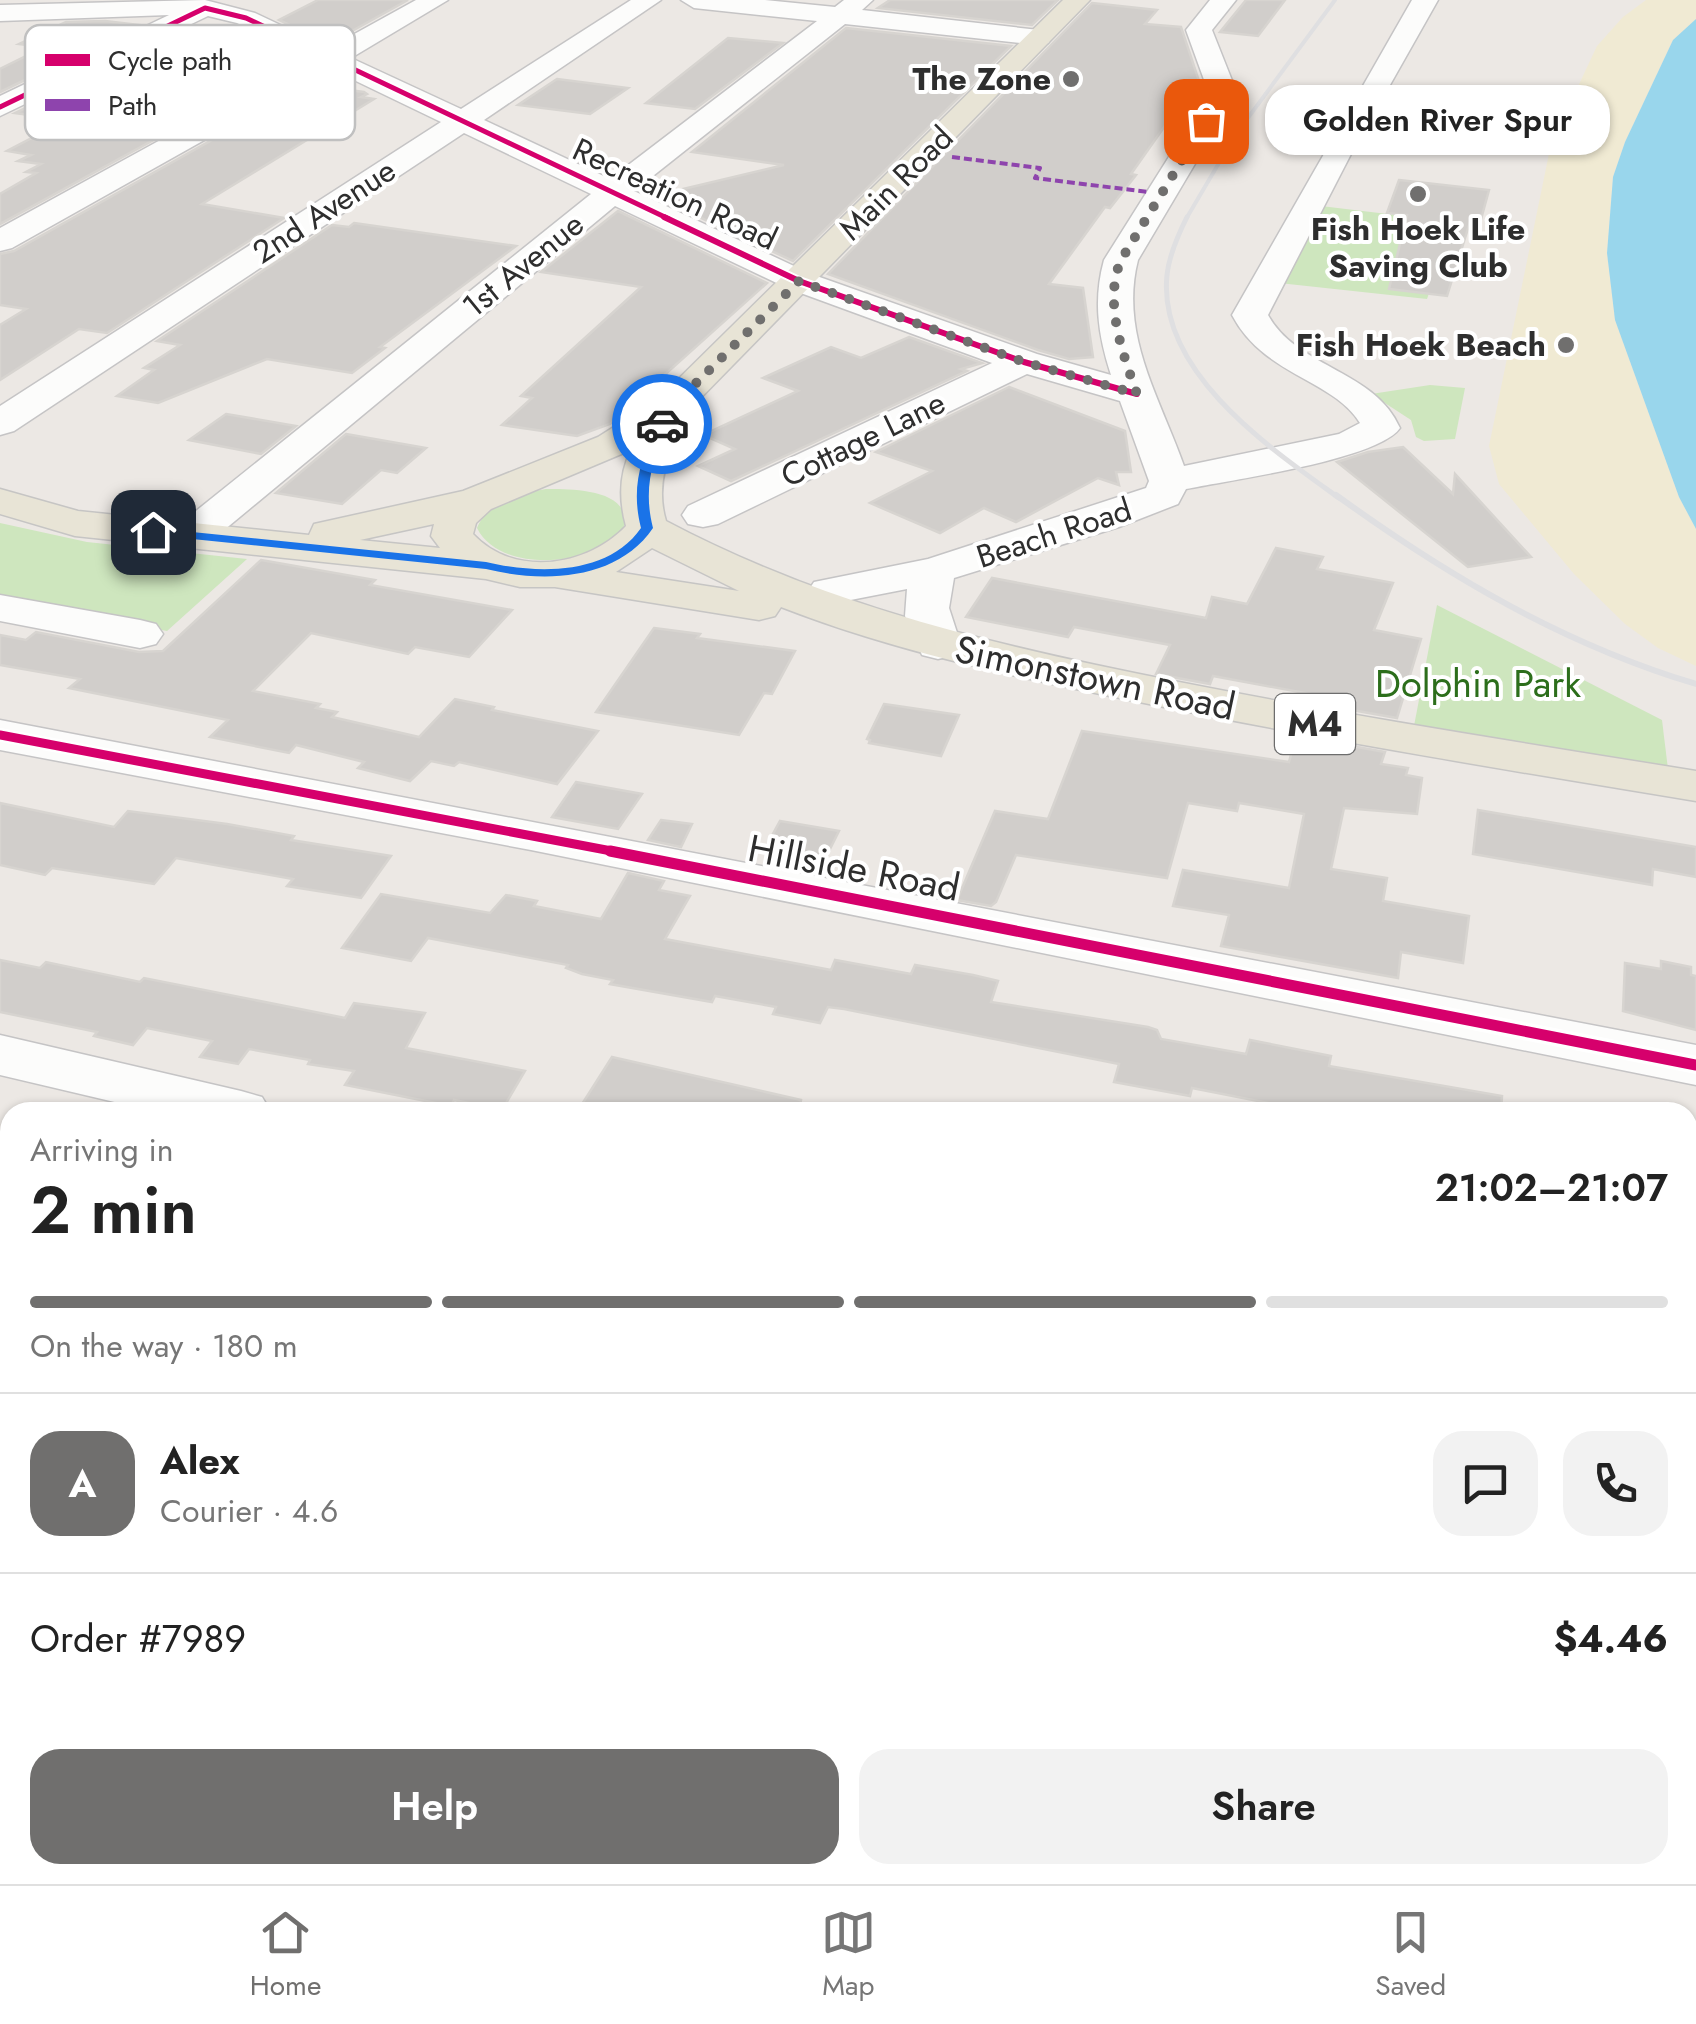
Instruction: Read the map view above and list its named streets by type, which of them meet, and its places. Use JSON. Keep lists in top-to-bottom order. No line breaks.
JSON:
{"streets":{"main road":["Main Road","Simonstown Road","M4"],"street":["Recreation Road","2nd Avenue","1st Avenue","Cottage Lane","Beach Road","Hillside Road"]},"crossings":[["Main Road","Recreation Road"],["Main Road","Simonstown Road"],["Main Road","M4"],["Recreation Road","2nd Avenue"],["Recreation Road","1st Avenue"],["Recreation Road","Cottage Lane"],["Recreation Road","Beach Road"],["Beach Road","Simonstown Road"],["Simonstown Road","M4"]],"parks":["Dolphin Park"],"places":["The Zone","Golden River Spur","Fish Hoek Life Saving Club","Fish Hoek Beach"],"legend":["Cycle path","Path"],"page":{"bubble":"Golden River Spur","heading":["2 min","Arriving in","21:02–21:07"],"panel":["Alex","Courier · 4.6","Order #7989","$4.46"],"bar":"On the way · 180 m","round":"A","buttons":["Help","Share"],"tabs":["Home","Map","Saved"]}}
